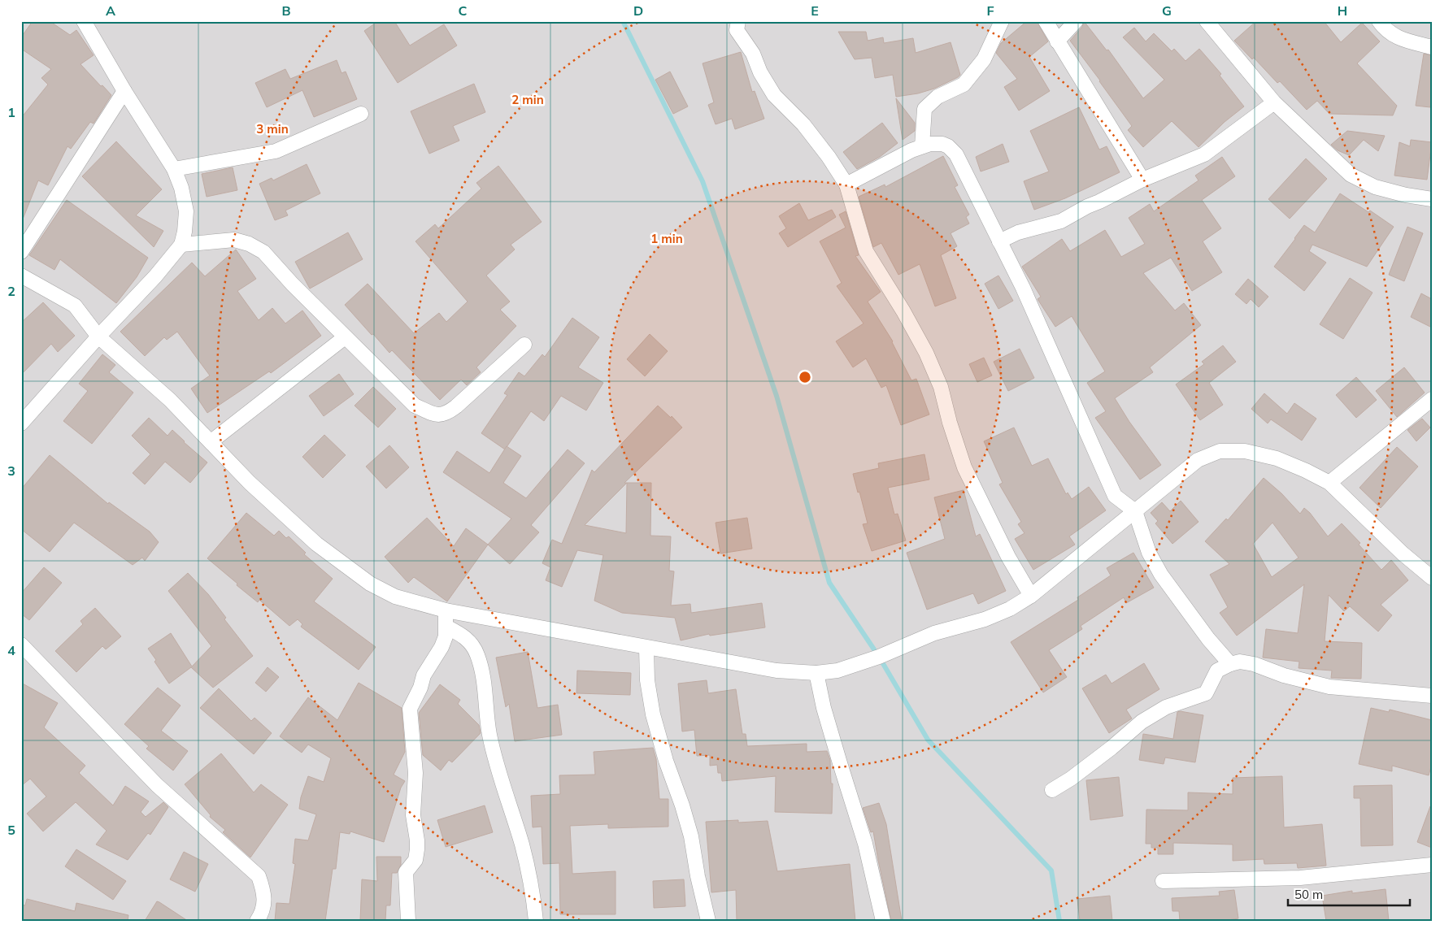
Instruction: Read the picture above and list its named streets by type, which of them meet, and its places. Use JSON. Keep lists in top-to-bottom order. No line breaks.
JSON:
{"scale_bar":"50 m","grid":{"columns":["A","B","C","D","E","F","G","H"],"rows":["1","2","3","4","5"]},"rings":["2 min","3 min","1 min"]}
